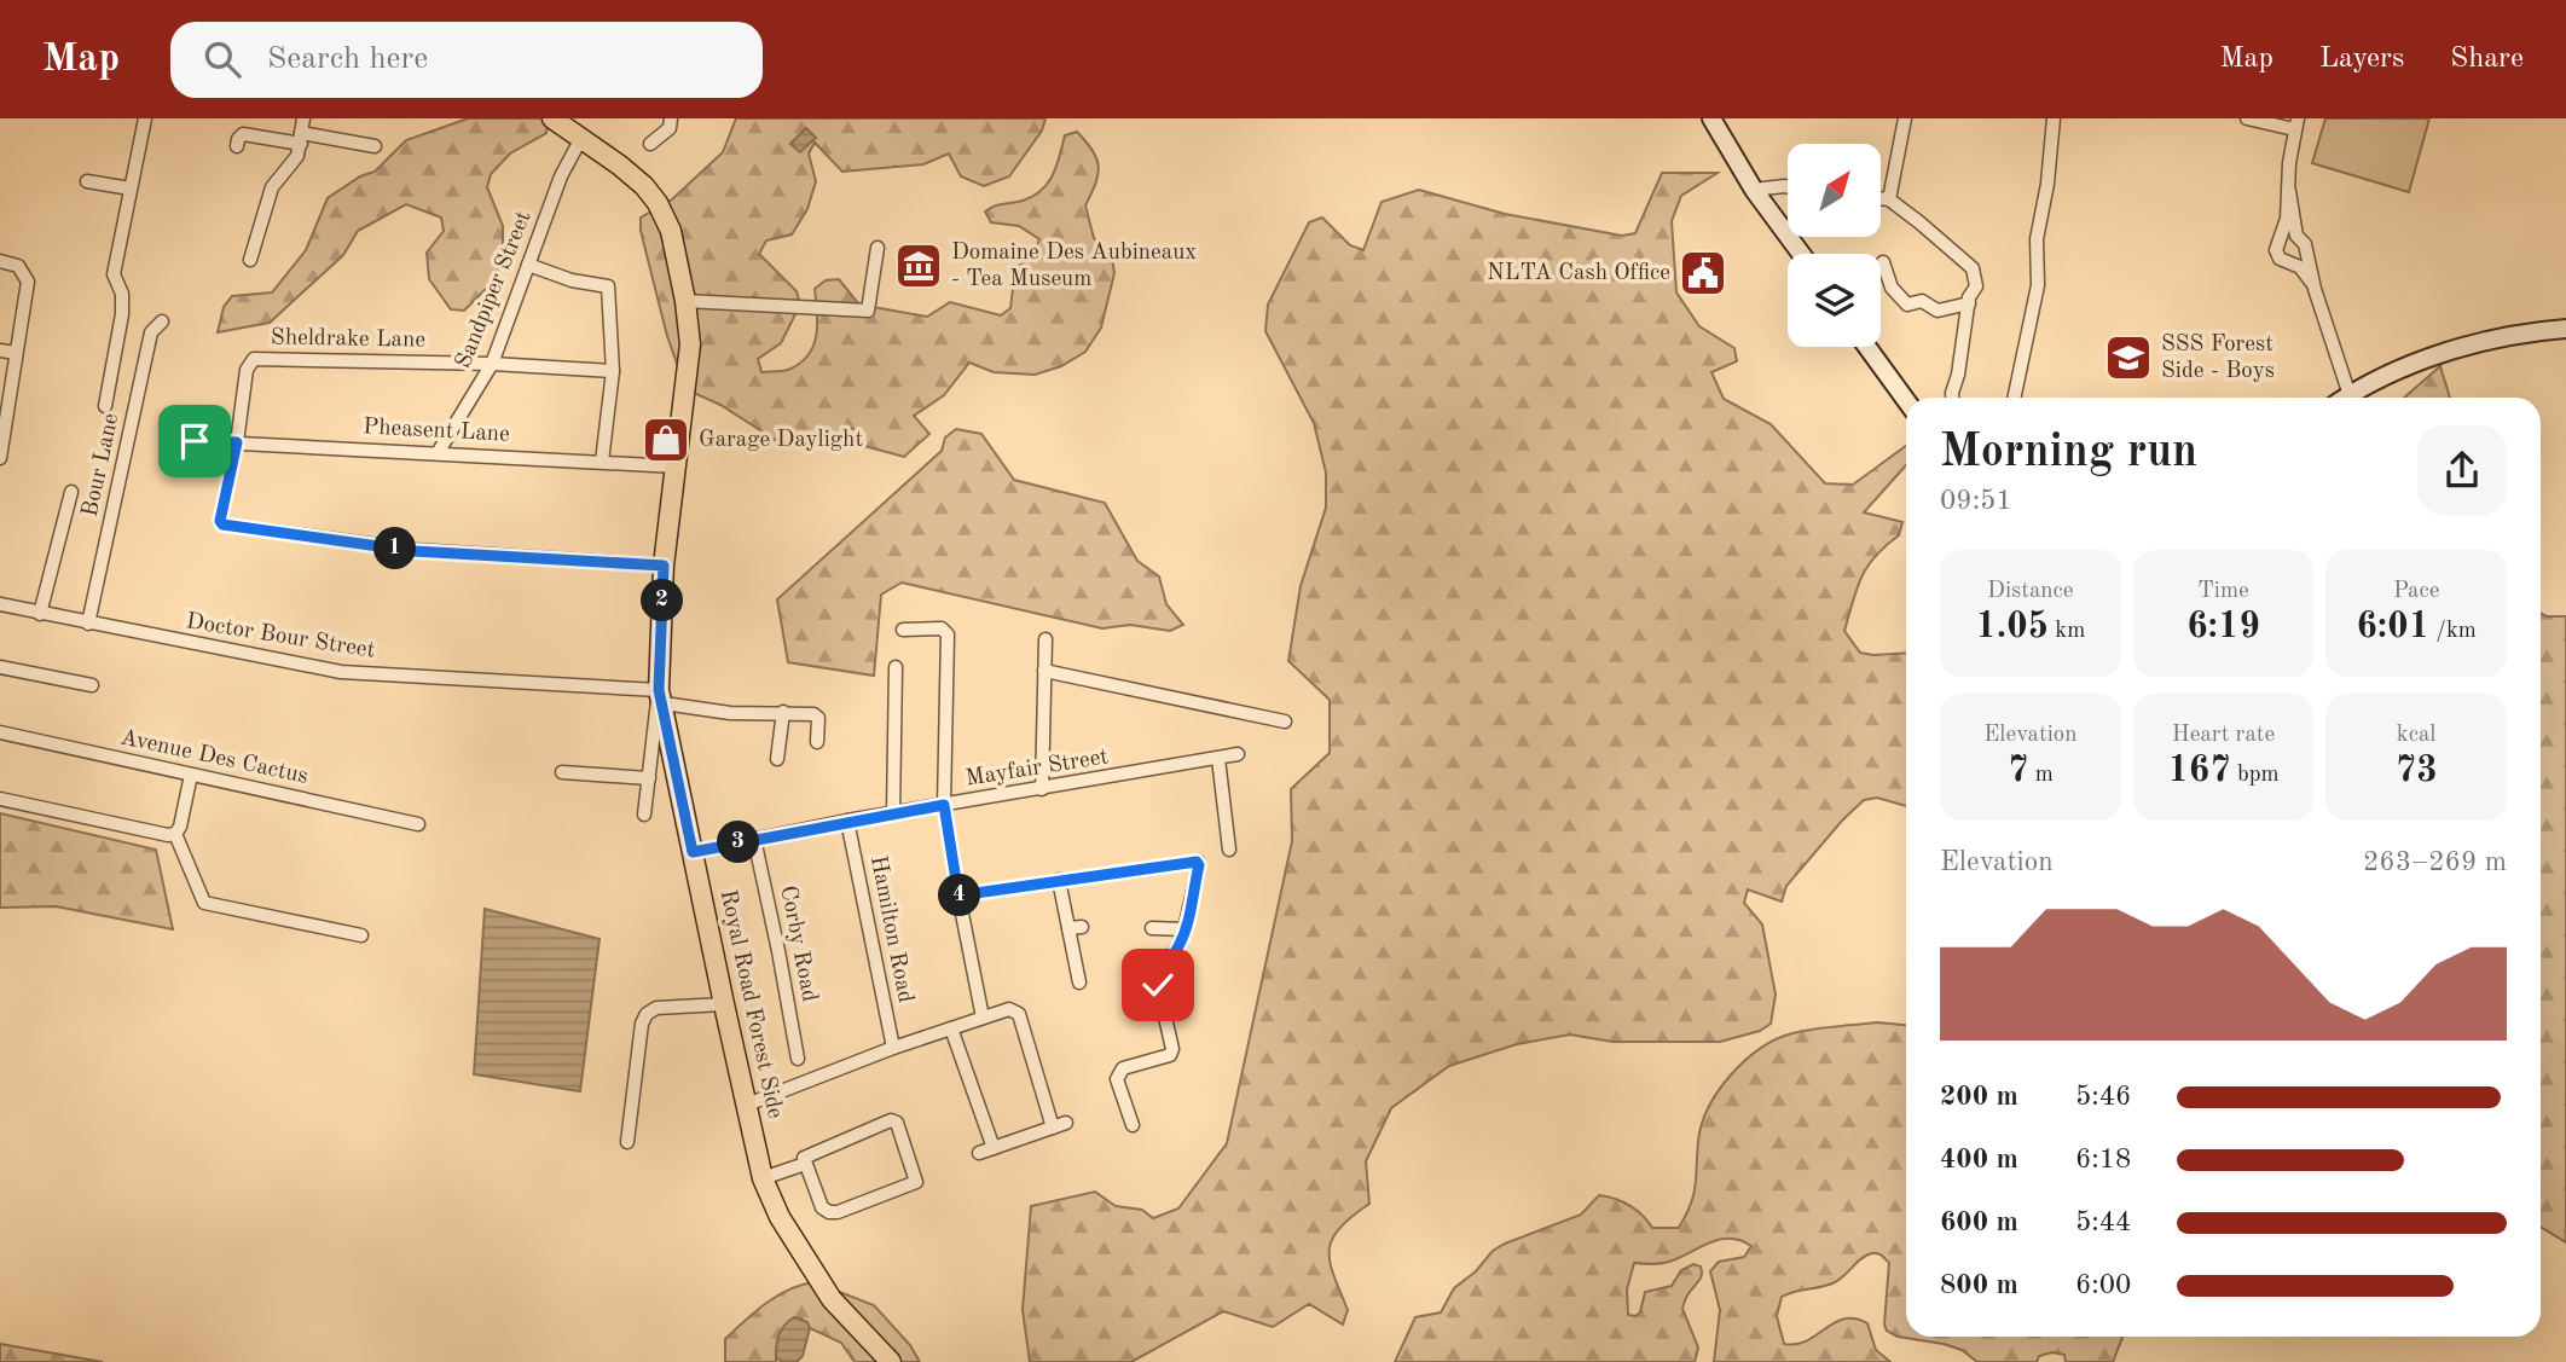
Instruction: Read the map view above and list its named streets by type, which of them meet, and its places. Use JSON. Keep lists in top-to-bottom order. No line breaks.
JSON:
{"streets":{"main road":["Royal Road Forest Side"],"street":["Sandpiper Street","Sheldrake Lane","Pheasent Lane","Bour Lane","Doctor Bour Street","Avenue Des Cactus","Mayfair Street","Hamilton Road","Corby Road"]},"crossings":[["Sandpiper Street","Sheldrake Lane"],["Sandpiper Street","Pheasent Lane"],["Sandpiper Street","Royal Road Forest Side"],["Sheldrake Lane","Pheasent Lane"],["Sheldrake Lane","Royal Road Forest Side"],["Pheasent Lane","Royal Road Forest Side"],["Bour Lane","Doctor Bour Street"],["Doctor Bour Street","Royal Road Forest Side"],["Mayfair Street","Hamilton Road"],["Mayfair Street","Corby Road"],["Mayfair Street","Royal Road Forest Side"]],"places":{"museum":["Domaine Des Aubineaux - Tea Museum"],"public building":["NLTA Cash Office"],"school or university":["SSS Forest Side - Boys"],"shop":["Garage Daylight"]},"north":"top right","page":{"header":"Map","search":"Search here","nav":["Map","Layers","Share"],"heading":["Morning run","09:51"],"pins":["1","2","3","4"],"stats":[["Distance","1.05 km"],["Time","6:19"],["Pace","6:01 /km"],["Elevation","7 m"],["Heart rate","167 bpm"],["kcal","73"]],"chart":["Elevation","263–269 m"],"list":[{"name":"200 m","note":"5:46"},{"name":"400 m","note":"6:18"},{"name":"600 m","note":"5:44"},{"name":"800 m","note":"6:00"}]}}
